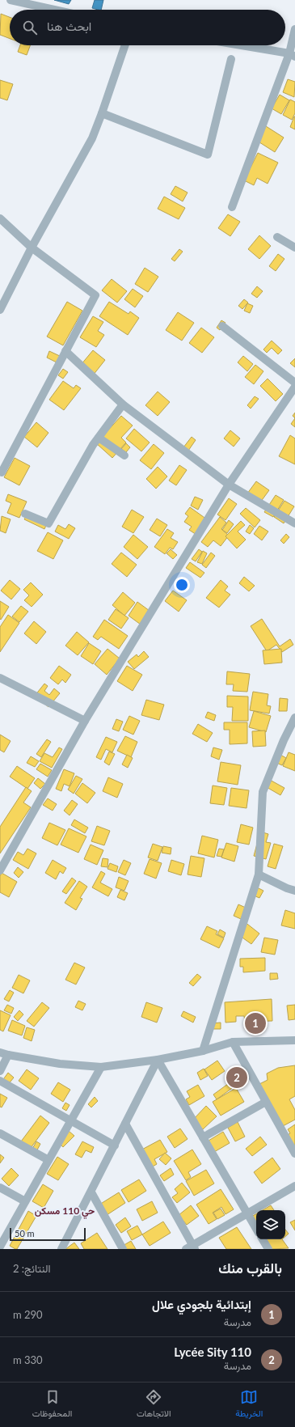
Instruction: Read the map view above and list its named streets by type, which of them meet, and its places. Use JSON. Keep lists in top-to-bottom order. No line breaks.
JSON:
{"districts":["حي 110 مسكن"],"scale_bar":"50 m","page":{"search":"ابحث هنا","pins":["1","2"],"scale":"50 m","heading":["بالقرب منك","النتائج: 2"],"list":[{"mark":"1","name":"إبتدائية بلجودي علال","note":"مدرسة","value":"290 m"},{"mark":"2","name":"Lycée Sity 110","note":"مدرسة","value":"330 m"}],"nav":["الخريطة","الاتجاهات","المحفوظات"]}}
